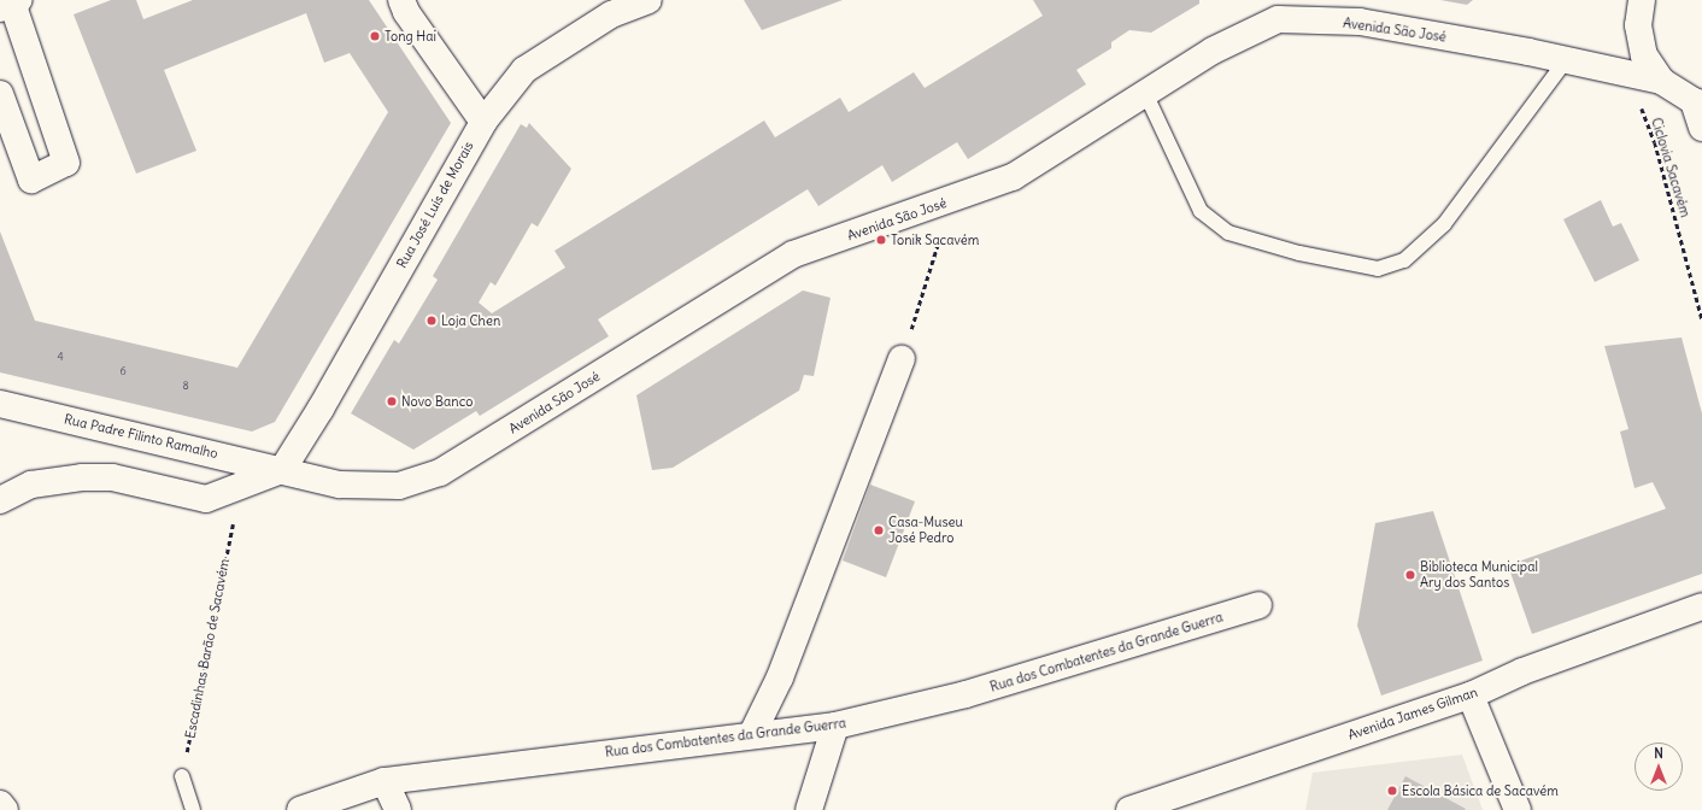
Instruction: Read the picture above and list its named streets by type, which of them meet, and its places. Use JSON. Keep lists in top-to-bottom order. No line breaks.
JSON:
{"streets":{"street":["Avenida São José","Rua José Luís de Morais","Rua Padre Filinto Ramalho","Rua dos Combatentes da Grande Guerra","Avenida James Gilman"],"path":["Ciclovia Sacavém","Escadinhas Barão de Sacavém"]},"crossings":[["Avenida São José","Rua José Luís de Morais"],["Avenida São José","Rua Padre Filinto Ramalho"],["Rua José Luís de Morais","Rua Padre Filinto Ramalho"]],"places":["Tong Hai","Tonik Sacavém","Loja Chen","Novo Banco","Casa-Museu José Pedro","Biblioteca Municipal Ary dos Santos","Escola Básica de Sacavém"],"house_numbers":["4","6","8"],"north":"top"}
